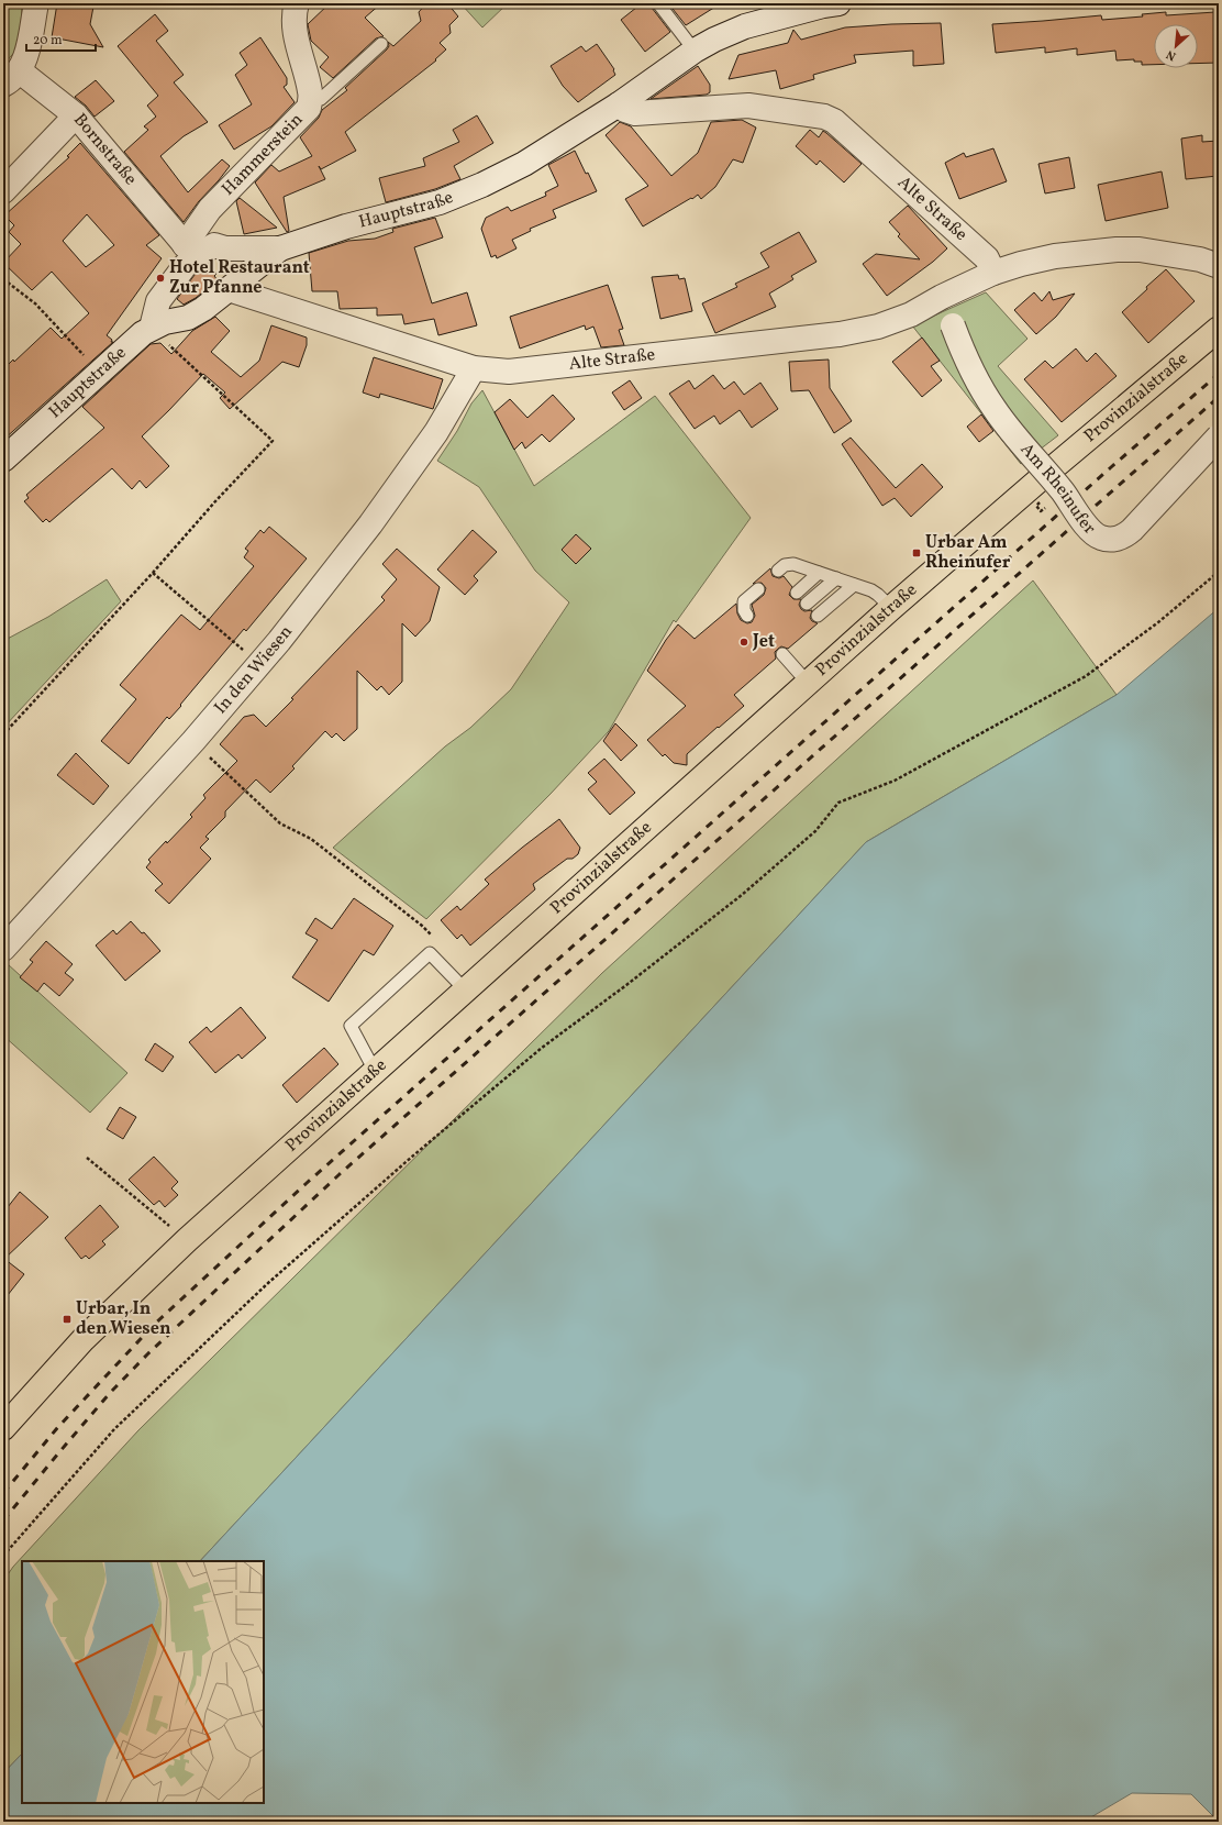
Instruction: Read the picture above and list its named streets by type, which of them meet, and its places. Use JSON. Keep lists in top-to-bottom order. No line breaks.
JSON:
{"streets":{"main road":["Provinzialstraße"],"street":["Bornstraße","Hammerstein","Hauptstraße","Alte Straße","Am Rheinufer","In den Wiesen"]},"crossings":[["Bornstraße","Hammerstein"],["Hauptstraße","Alte Straße"],["Alte Straße","Am Rheinufer"],["Alte Straße","In den Wiesen"]],"places":{"other":["Hotel Restaurant Zur Pfanne","Jet"],"transit":["Urbar Am Rheinufer","Urbar, In den Wiesen"]},"scale_bar":"20 m","north":"bottom left"}
